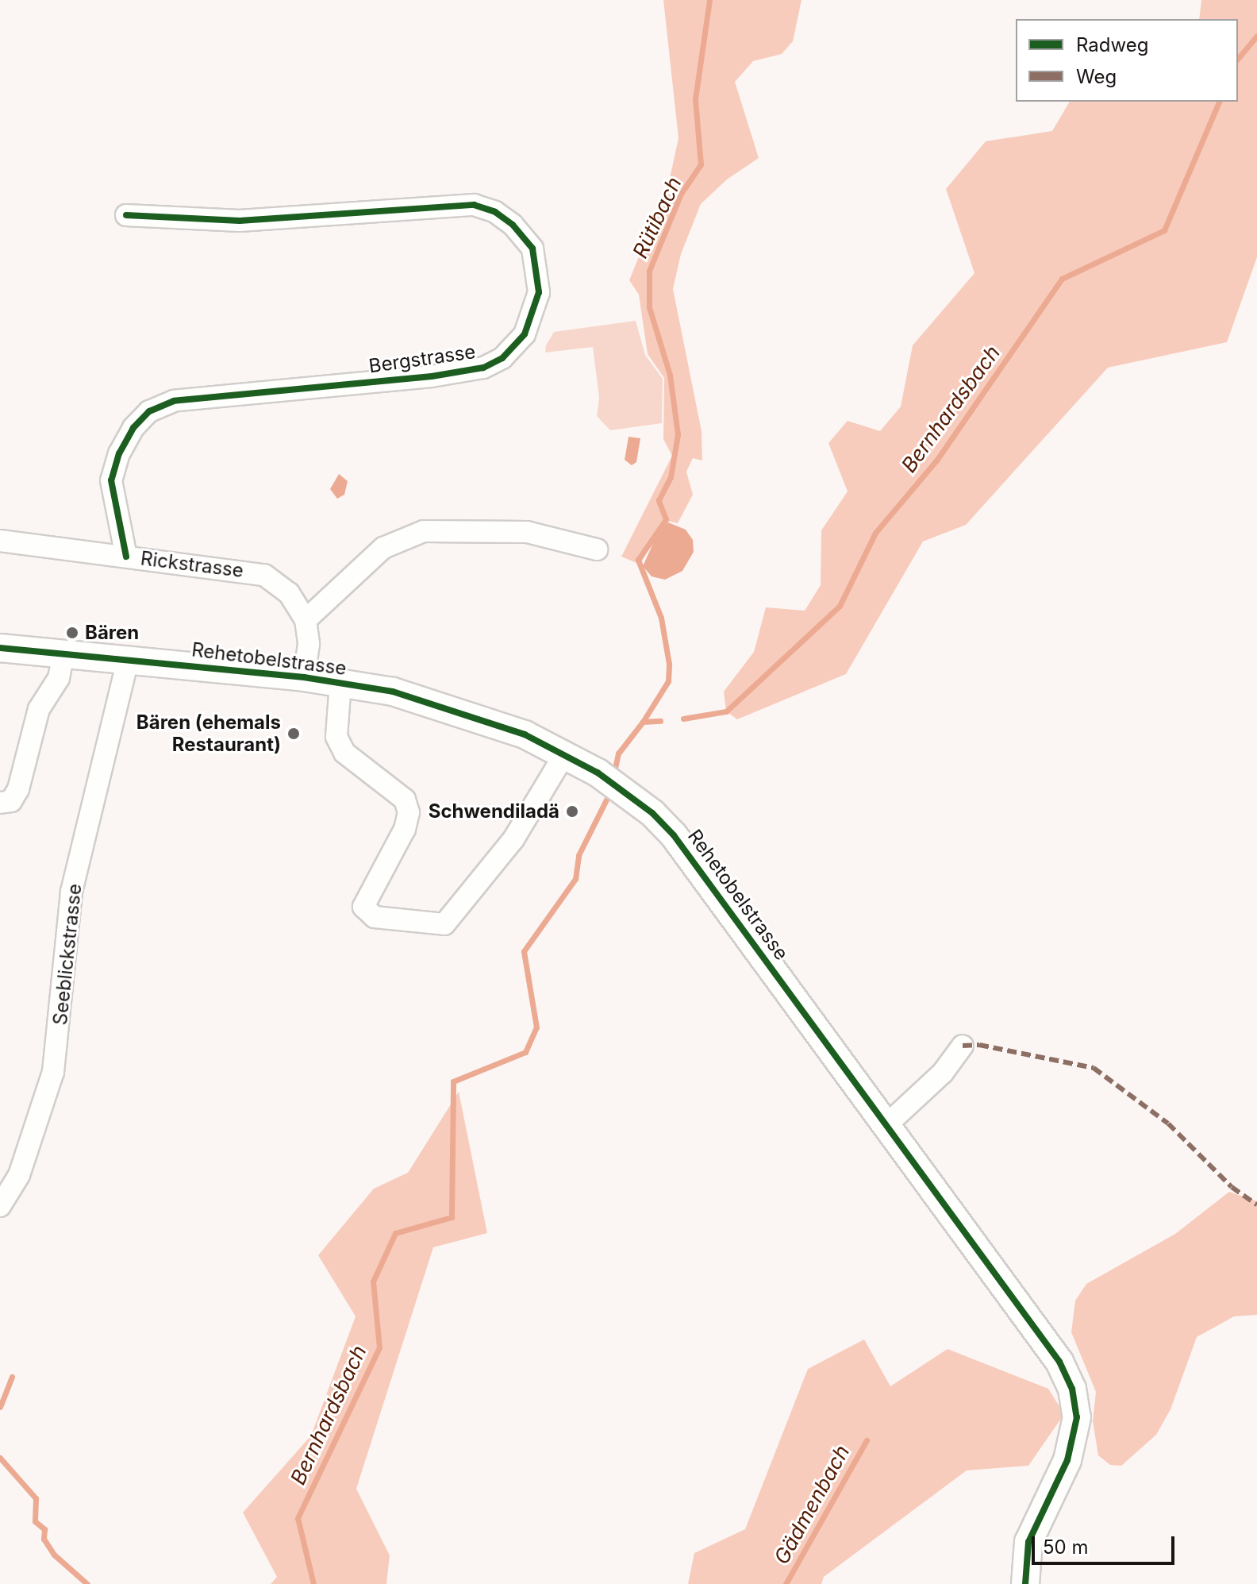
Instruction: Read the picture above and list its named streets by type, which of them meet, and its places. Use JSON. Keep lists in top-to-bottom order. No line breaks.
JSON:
{"streets":{"street":["Bergstrasse","Rickstrasse","Rehetobelstrasse","Seeblickstrasse"]},"crossings":[["Bergstrasse","Rickstrasse"],["Rickstrasse","Rehetobelstrasse"],["Rehetobelstrasse","Seeblickstrasse"]],"water":["Rütibach","Bernhardsbach","Gädmenbach"],"places":["Bären","Bären (ehemals Restaurant)","Schwendiladä"],"legend":["Radweg","Weg"],"scale_bar":"50 m"}
